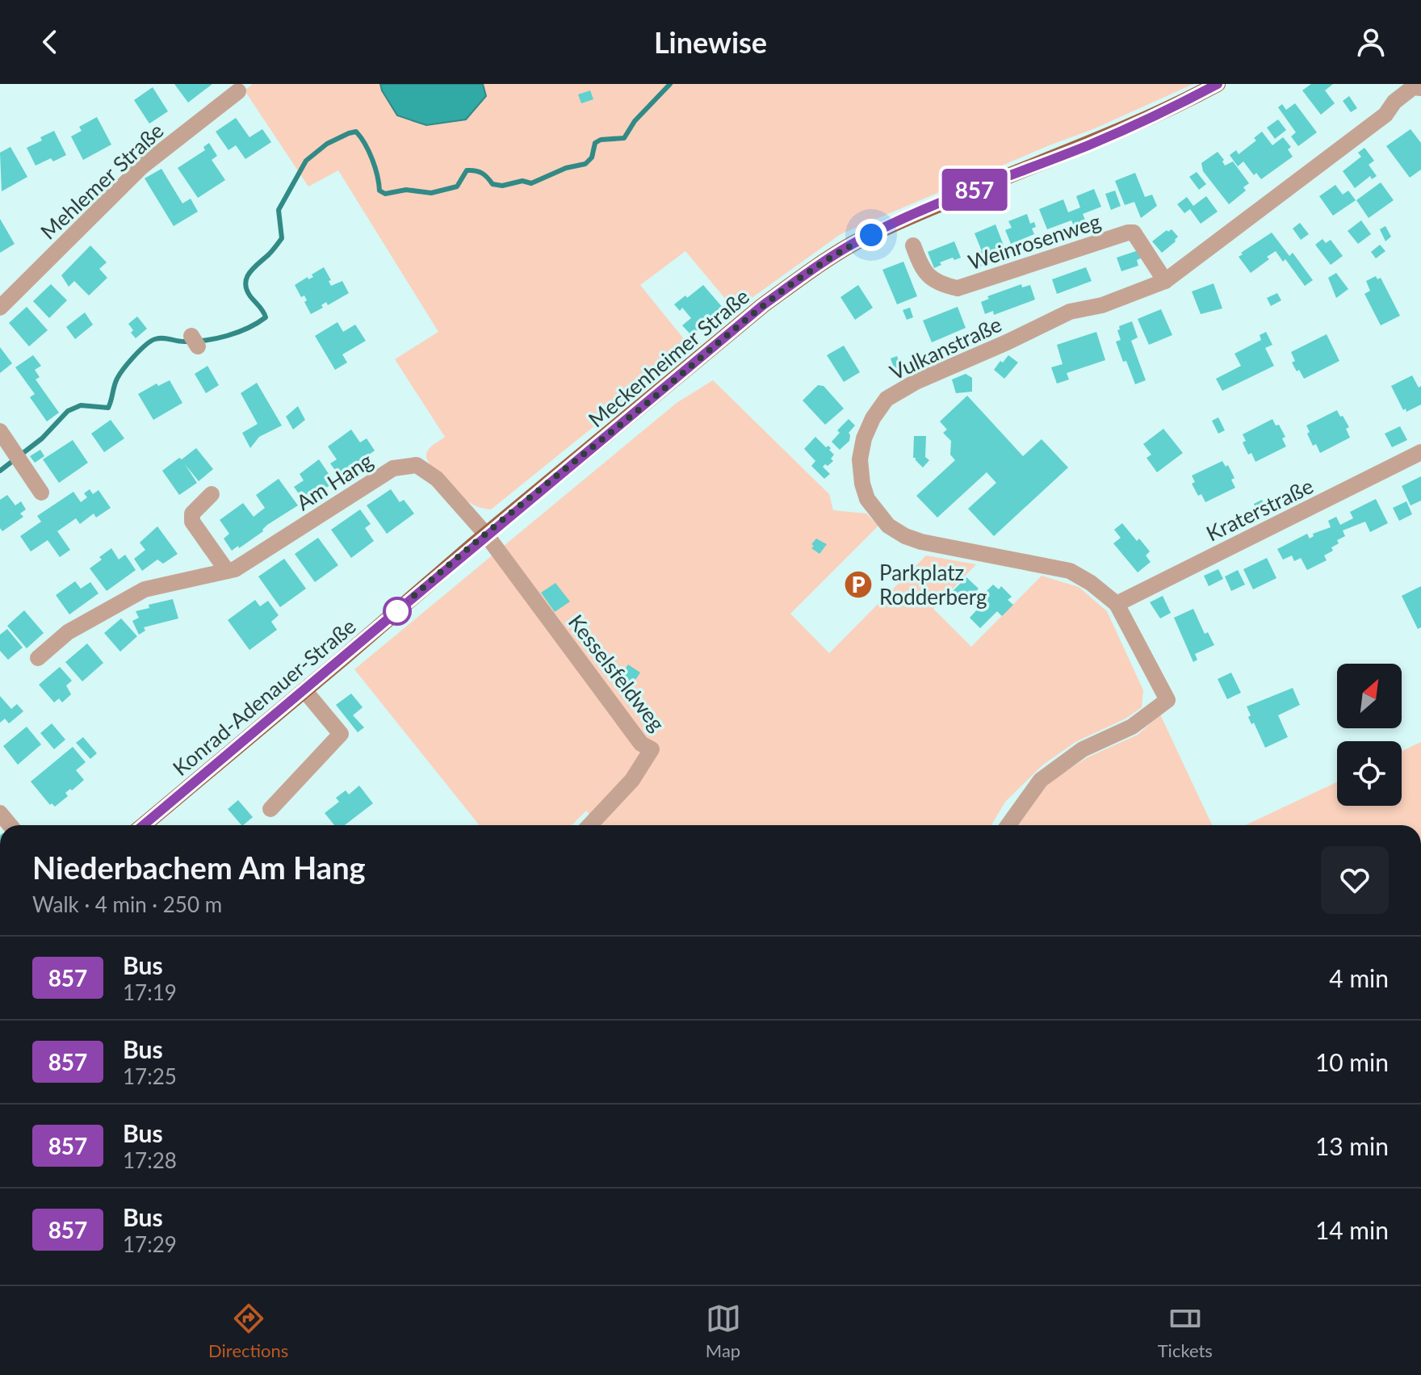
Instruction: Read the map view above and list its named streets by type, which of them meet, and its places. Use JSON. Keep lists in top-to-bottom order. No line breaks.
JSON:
{"streets":{"main road":["Meckenheimer Straße","Konrad-Adenauer-Straße"],"street":["Mehlemer Straße","Weinrosenweg","Vulkanstraße","Am Hang","Kraterstraße","Kesselsfeldweg"]},"crossings":[["Weinrosenweg","Vulkanstraße"],["Vulkanstraße","Kraterstraße"],["Meckenheimer Straße","Konrad-Adenauer-Straße"],["Am Hang","Kesselsfeldweg"],["Am Hang","Konrad-Adenauer-Straße"],["Kesselsfeldweg","Konrad-Adenauer-Straße"]],"places":{"parking":["Parkplatz Rodderberg"]},"lines":["bus line 857"],"north":"top right","page":{"header":"Linewise","on_map":"857","heading":["Niederbachem Am Hang","Walk · 4 min · 250 m"],"list":[{"mark":"857","name":"Bus","note":"17:19","value":"4 min"},{"mark":"857","name":"Bus","note":"17:25","value":"10 min"},{"mark":"857","name":"Bus","note":"17:28","value":"13 min"},{"mark":"857","name":"Bus","note":"17:29","value":"14 min"}],"tabs":["Directions","Map","Tickets"]}}
